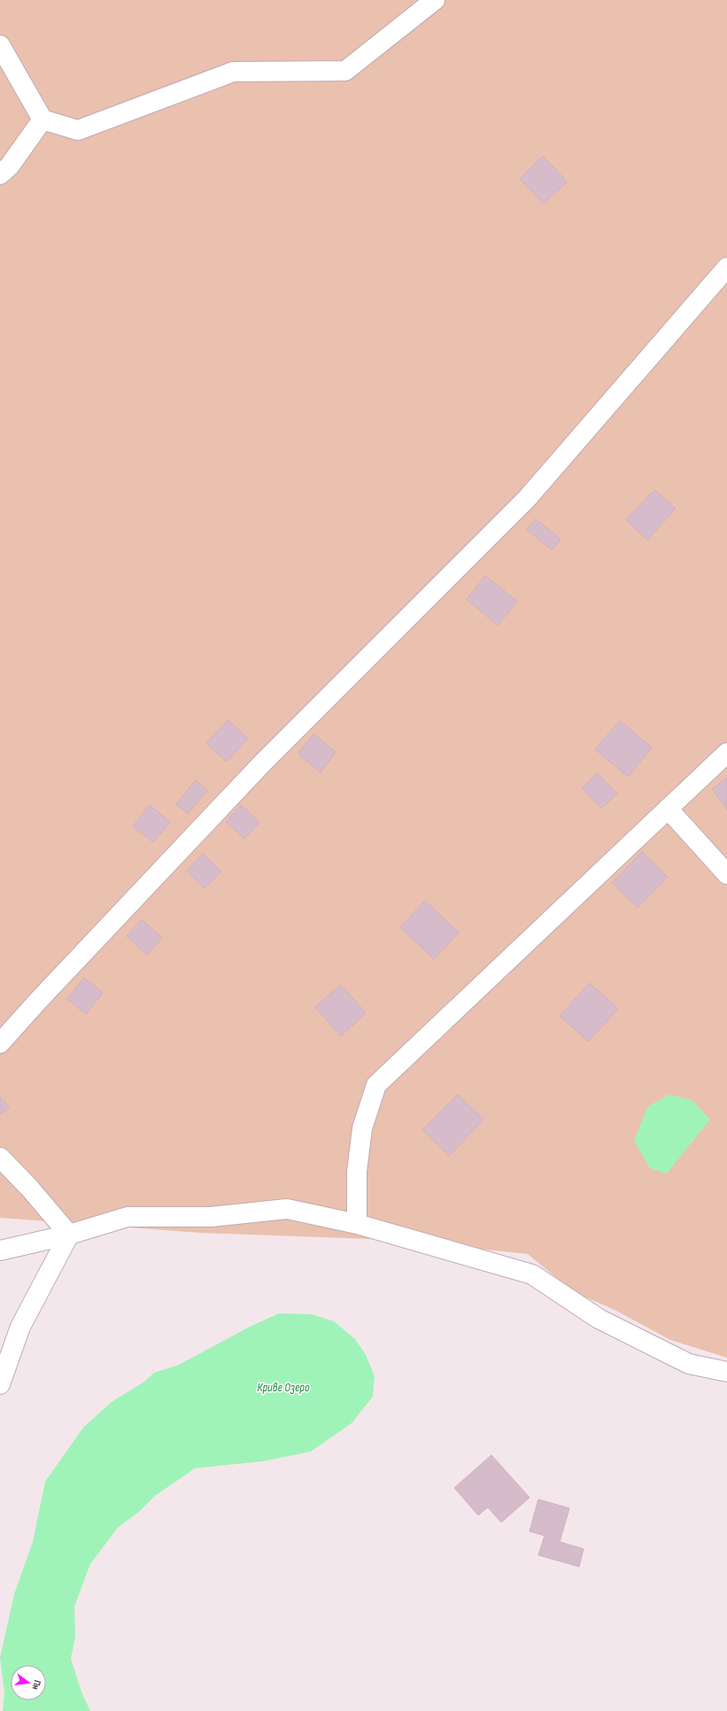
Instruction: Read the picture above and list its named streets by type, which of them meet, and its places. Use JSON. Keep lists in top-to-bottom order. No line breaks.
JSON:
{"water":["Криве Озеро"],"north":"right"}
